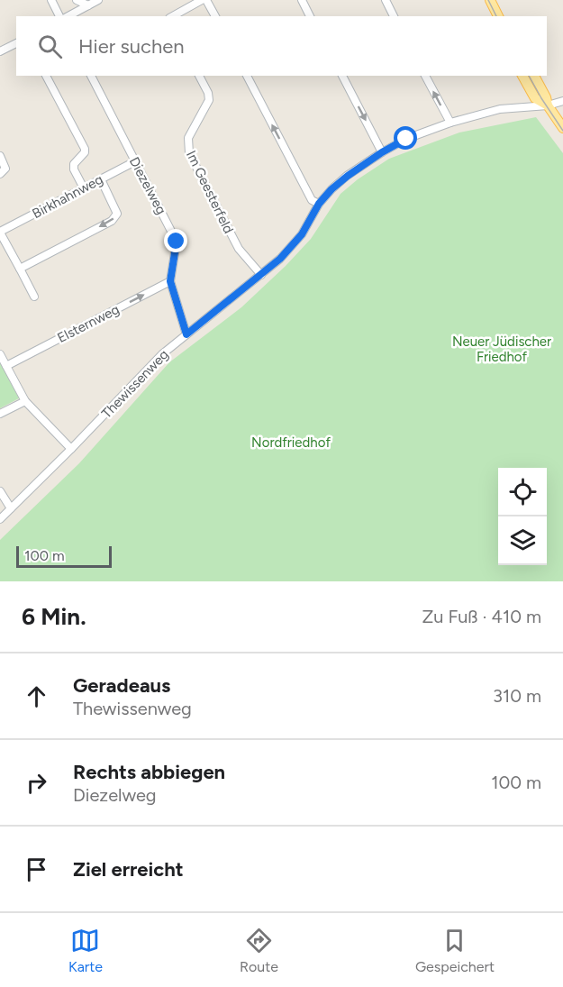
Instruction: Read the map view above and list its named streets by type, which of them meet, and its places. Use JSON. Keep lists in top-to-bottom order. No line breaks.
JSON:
{"streets":{"street":["Diezelweg","Im Geesterfeld","Birkhahnweg","Elsternweg","Thewissenweg"]},"crossings":[["Diezelweg","Birkhahnweg"],["Diezelweg","Elsternweg"],["Diezelweg","Thewissenweg"],["Im Geesterfeld","Thewissenweg"]],"one_way":["Elsternweg"],"parks":["Neuer Jüdischer Friedhof","Nordfriedhof"],"scale_bar":"100 m","page":{"search":"Hier suchen","scale":"100 m","heading":["6 Min.","Zu Fuß · 410 m"],"list":[["Geradeaus","Thewissenweg","310 m"],["Rechts abbiegen","Diezelweg","100 m"],"Ziel erreicht"],"nav":["Karte","Route","Gespeichert"]}}
